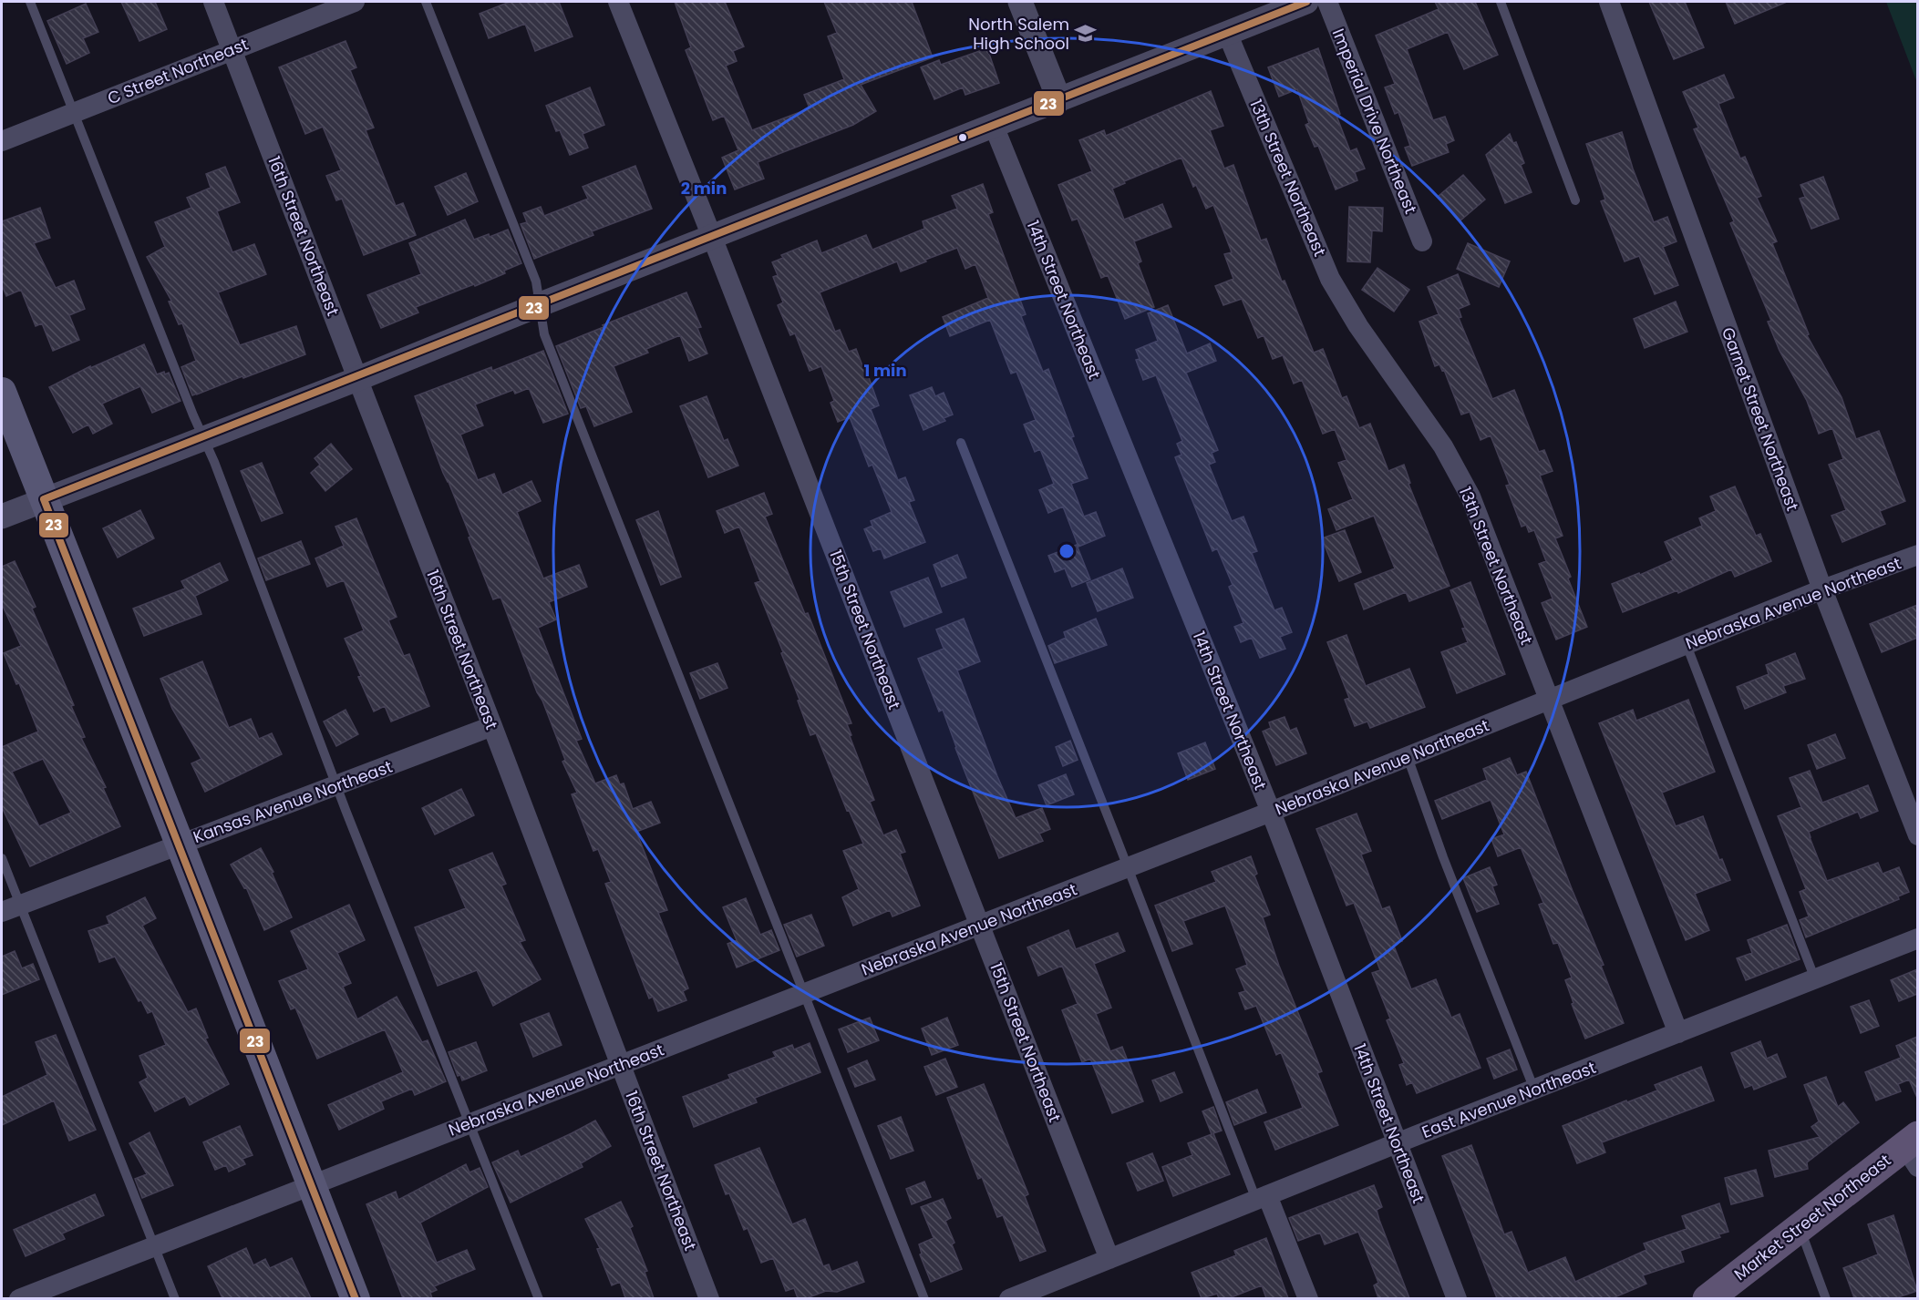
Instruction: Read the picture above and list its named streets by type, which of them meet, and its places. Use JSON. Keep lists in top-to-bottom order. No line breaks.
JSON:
{"streets":{"main road":["Market Street Northeast"],"street":["C Street Northeast","Imperial Drive Northeast","13th Street Northeast","16th Street Northeast","14th Street Northeast","Garnet Street Northeast","Nebraska Avenue Northeast","15th Street Northeast","Kansas Avenue Northeast","East Avenue Northeast"]},"crossings":[["C Street Northeast","16th Street Northeast"],["13th Street Northeast","Nebraska Avenue Northeast"],["13th Street Northeast","East Avenue Northeast"],["16th Street Northeast","Nebraska Avenue Northeast"],["16th Street Northeast","Kansas Avenue Northeast"],["14th Street Northeast","Nebraska Avenue Northeast"],["14th Street Northeast","East Avenue Northeast"],["Garnet Street Northeast","Nebraska Avenue Northeast"],["Nebraska Avenue Northeast","15th Street Northeast"],["15th Street Northeast","East Avenue Northeast"]],"places":{"school or university":["North Salem High School"]},"lines":["transit line 23"],"rings":["2 min","1 min"]}
